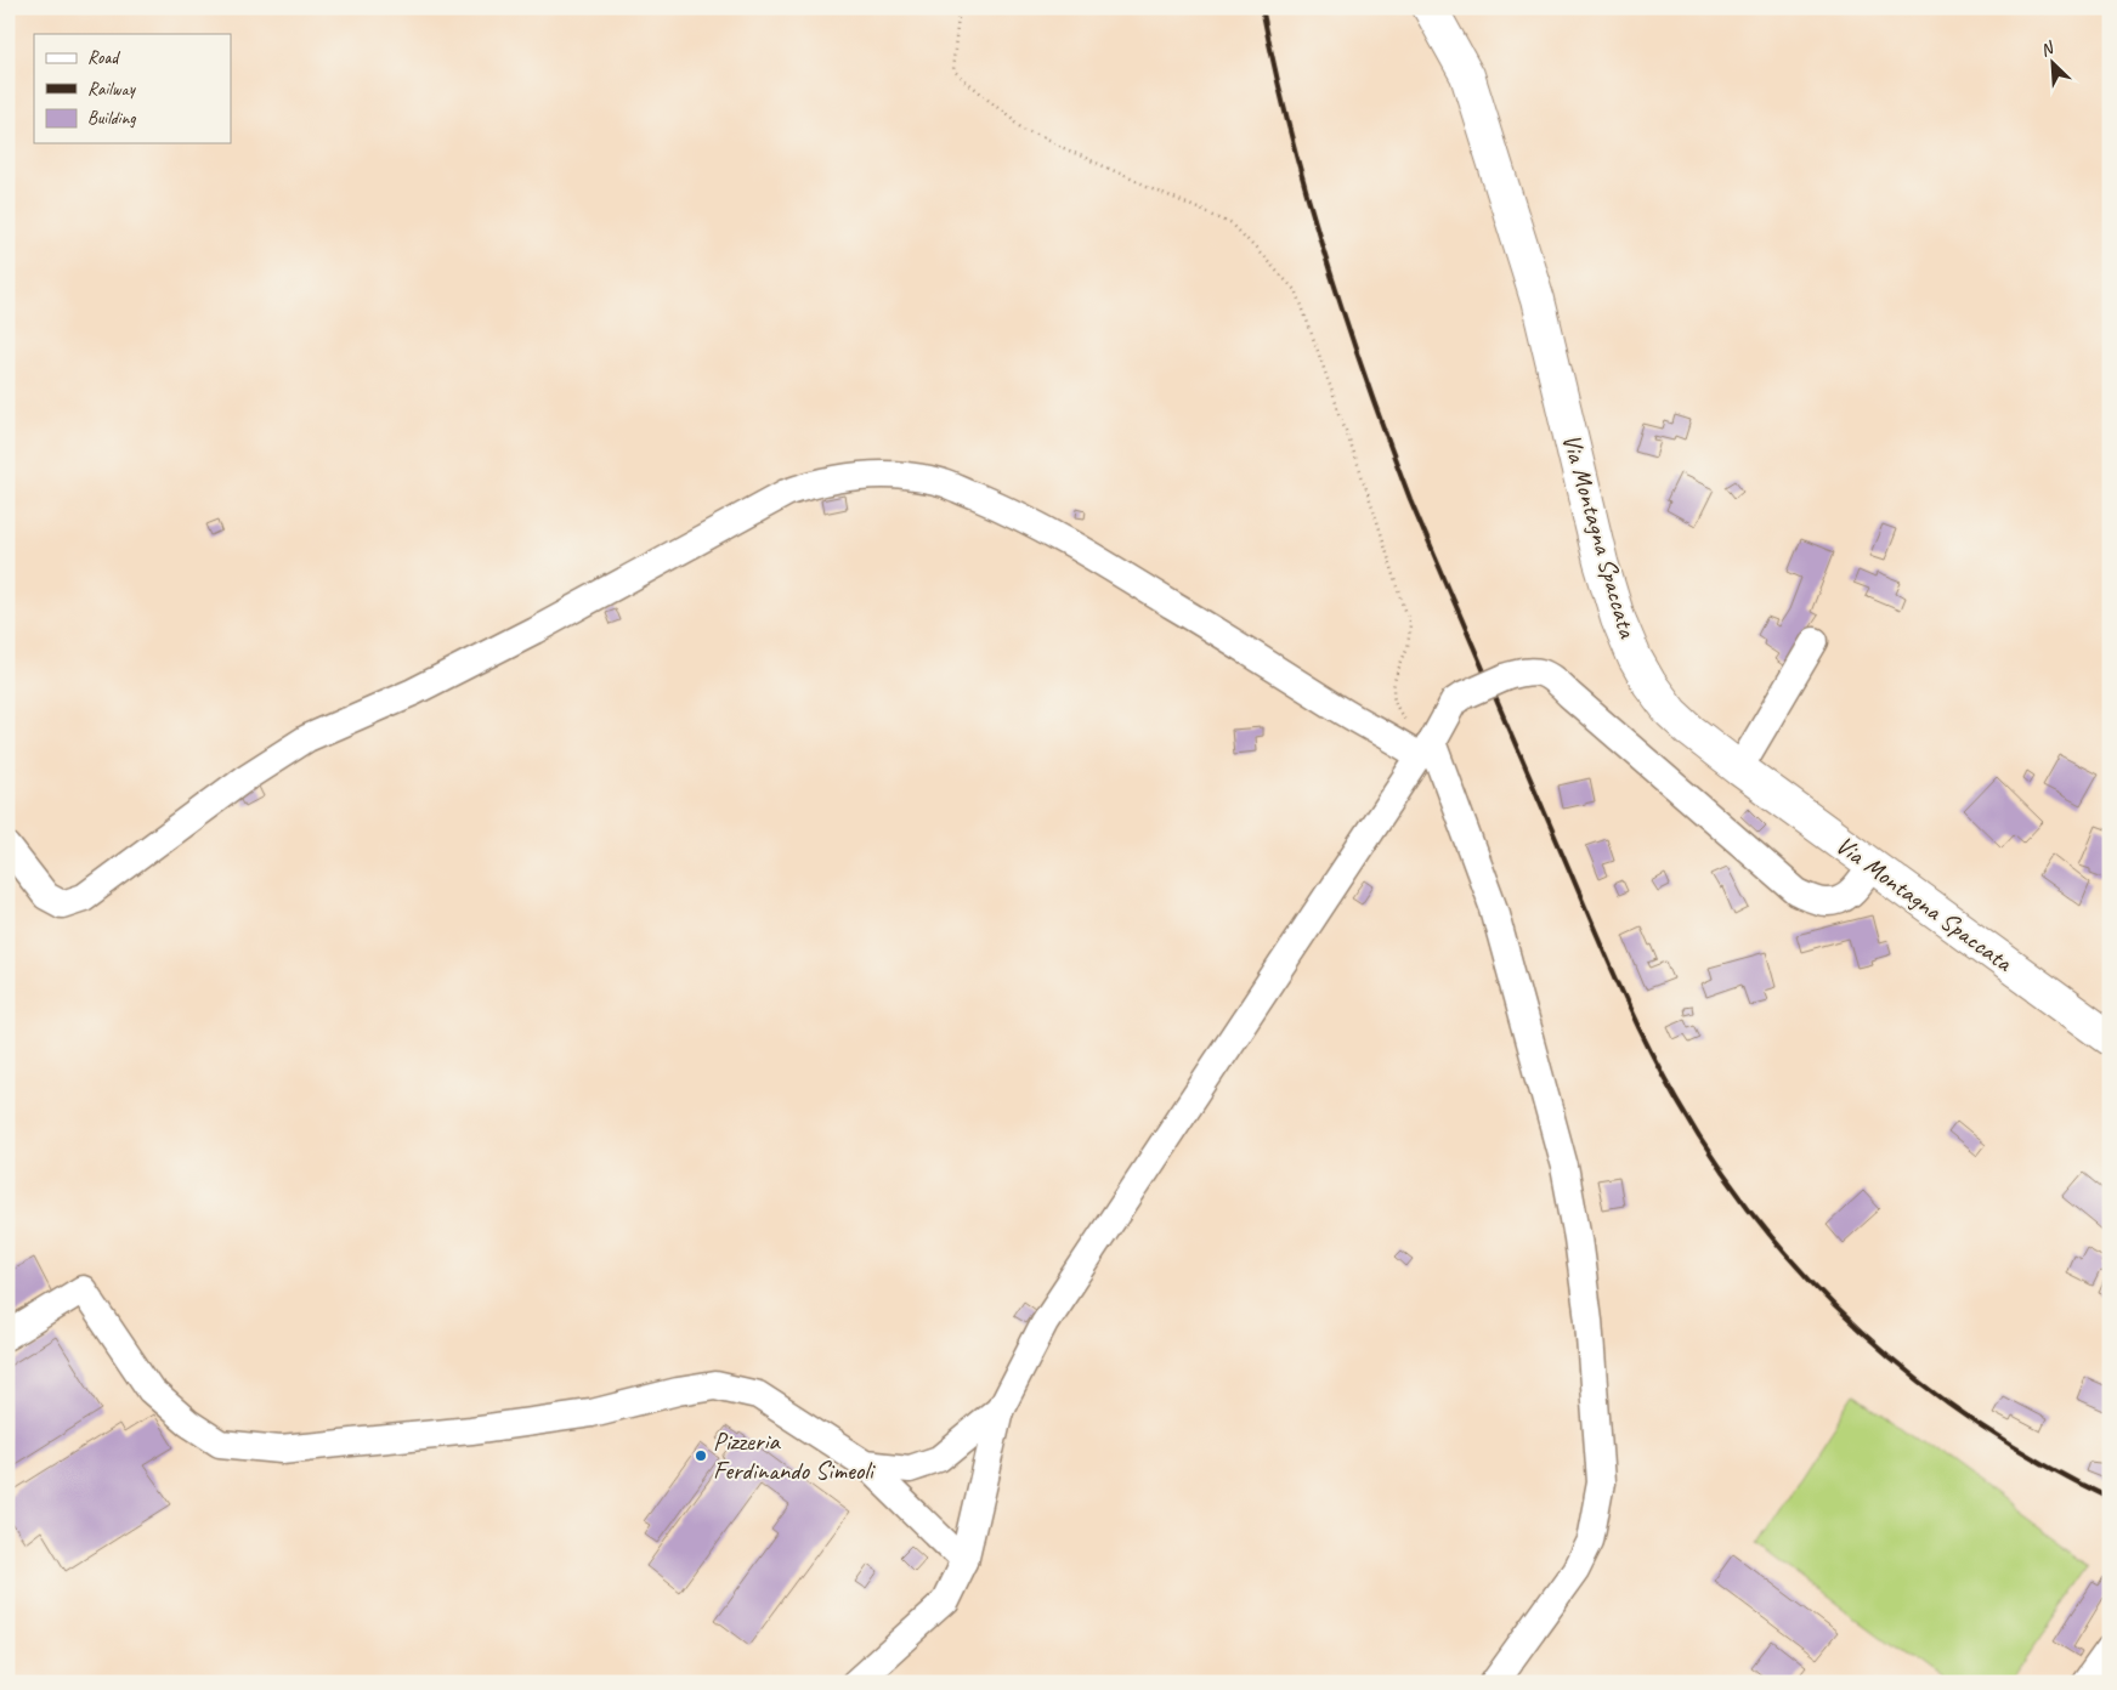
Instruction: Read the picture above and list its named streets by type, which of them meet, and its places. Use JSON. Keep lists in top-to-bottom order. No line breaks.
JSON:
{"streets":{"main road":["Via Montagna Spaccata"]},"places":["Pizzeria Ferdinando Simeoli"],"legend":["Road","Railway","Building"],"north":"top left"}
